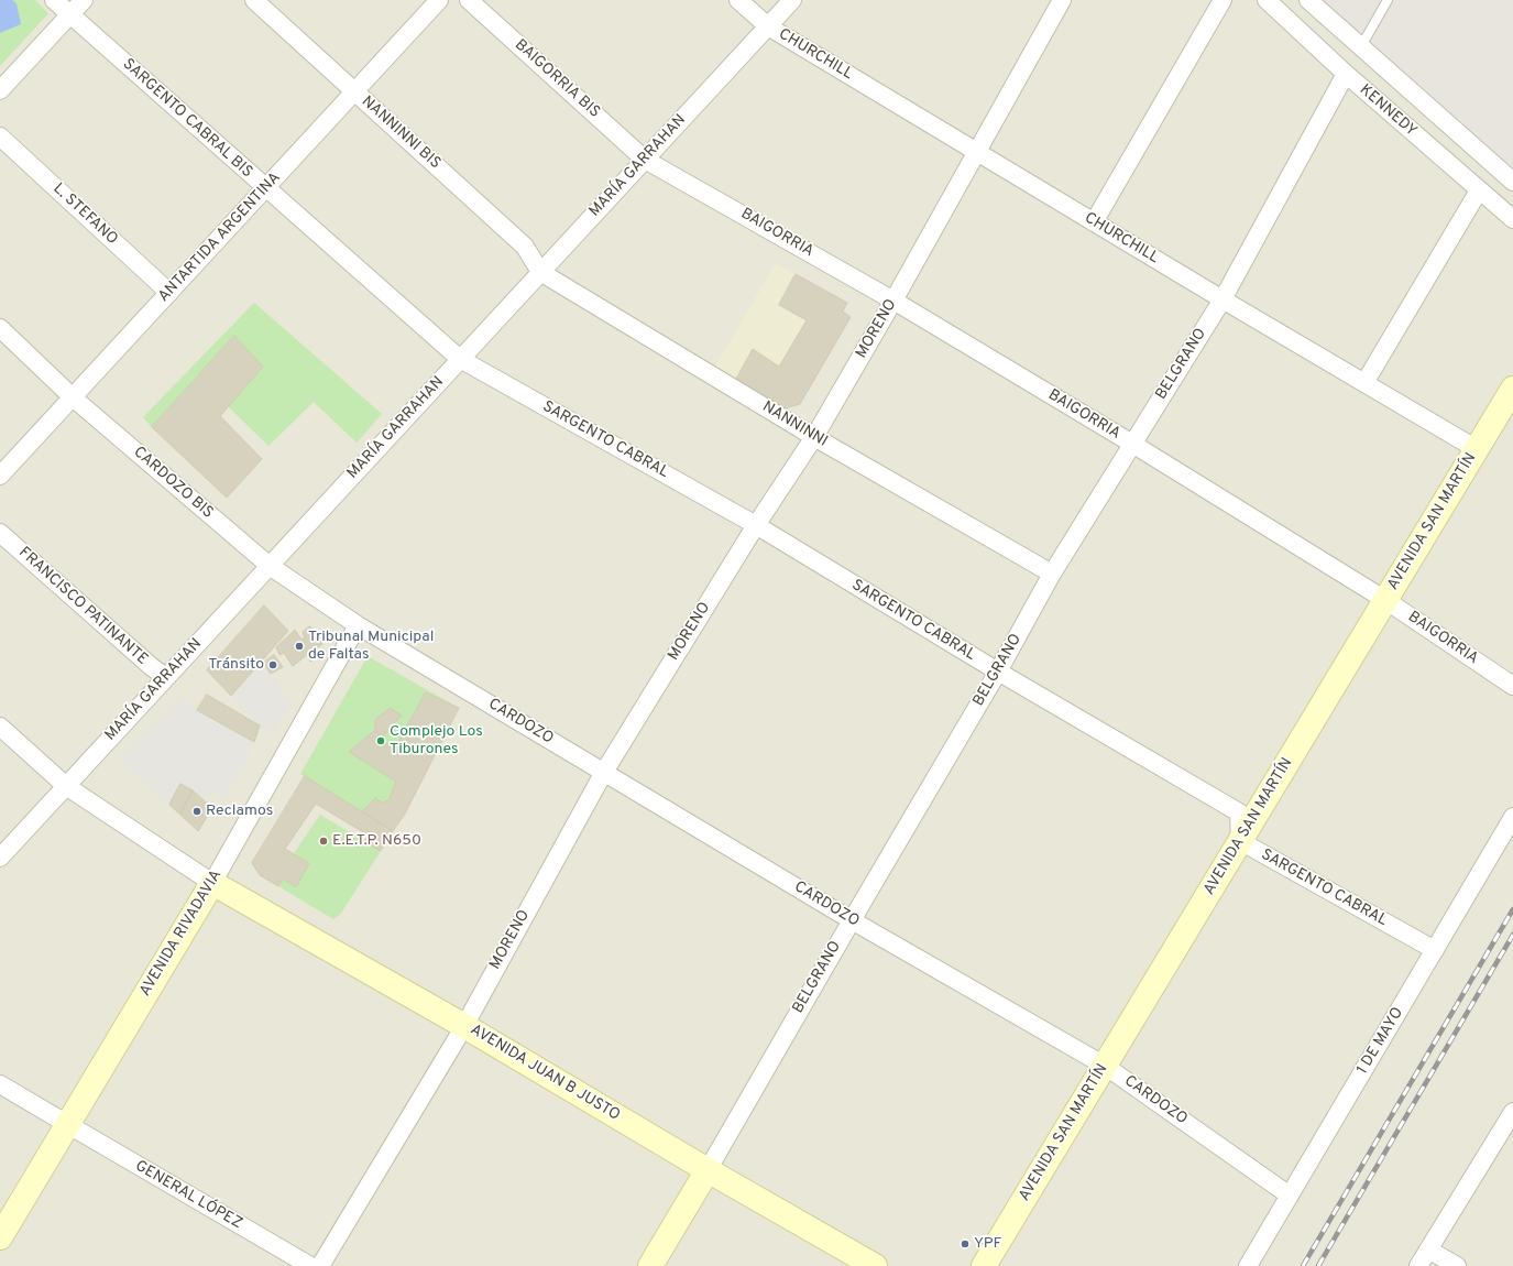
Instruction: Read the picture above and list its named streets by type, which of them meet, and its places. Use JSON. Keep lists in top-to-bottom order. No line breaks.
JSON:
{"streets":{"main road":["BELGRANO","AVENIDA SAN MARTÍN","AVENIDA RIVADAVIA","AVENIDA JUAN B JUSTO"],"street":["CHURCHILL","BAIGORRIA BIS","KENNEDY","SARGENTO CABRAL BIS","NANNINNI BIS","MARÍA GARRAHAN","L. STEFANO","BAIGORRIA","ANTARTIDA ARGENTINA","MORENO","NANNINNI","SARGENTO CABRAL","CARDOZO BIS","FRANCISCO PATINANTE","CARDOZO","1 DE MAYO","GENERAL LÓPEZ"]},"crossings":[["CHURCHILL","MARÍA GARRAHAN"],["CHURCHILL","MORENO"],["CHURCHILL","BELGRANO"],["CHURCHILL","AVENIDA SAN MARTÍN"],["BAIGORRIA BIS","MARÍA GARRAHAN"],["BAIGORRIA BIS","BAIGORRIA"],["KENNEDY","BELGRANO"],["SARGENTO CABRAL BIS","MARÍA GARRAHAN"],["SARGENTO CABRAL BIS","ANTARTIDA ARGENTINA"],["SARGENTO CABRAL BIS","SARGENTO CABRAL"],["NANNINNI BIS","MARÍA GARRAHAN"],["NANNINNI BIS","ANTARTIDA ARGENTINA"],["NANNINNI BIS","NANNINNI"],["MARÍA GARRAHAN","BAIGORRIA"],["MARÍA GARRAHAN","NANNINNI"],["MARÍA GARRAHAN","SARGENTO CABRAL"],["MARÍA GARRAHAN","CARDOZO BIS"],["MARÍA GARRAHAN","FRANCISCO PATINANTE"],["L. STEFANO","ANTARTIDA ARGENTINA"],["BAIGORRIA","MORENO"],["BAIGORRIA","BELGRANO"],["BAIGORRIA","AVENIDA SAN MARTÍN"],["ANTARTIDA ARGENTINA","CARDOZO BIS"],["MORENO","NANNINNI"],["MORENO","SARGENTO CABRAL"],["MORENO","CARDOZO"],["MORENO","AVENIDA JUAN B JUSTO"],["BELGRANO","NANNINNI"],["BELGRANO","SARGENTO CABRAL"],["BELGRANO","CARDOZO"],["BELGRANO","AVENIDA JUAN B JUSTO"],["SARGENTO CABRAL","AVENIDA SAN MARTÍN"],["SARGENTO CABRAL","1 DE MAYO"],["CARDOZO BIS","CARDOZO"],["CARDOZO BIS","AVENIDA RIVADAVIA"],["AVENIDA SAN MARTÍN","CARDOZO"],["CARDOZO","AVENIDA RIVADAVIA"],["CARDOZO","1 DE MAYO"],["AVENIDA RIVADAVIA","AVENIDA JUAN B JUSTO"],["AVENIDA RIVADAVIA","GENERAL LÓPEZ"]],"places":["Tribunal Municipal de Faltas","Tránsito","Complejo Los Tiburones","Reclamos","E.E.T.P. N650","YPF"]}
